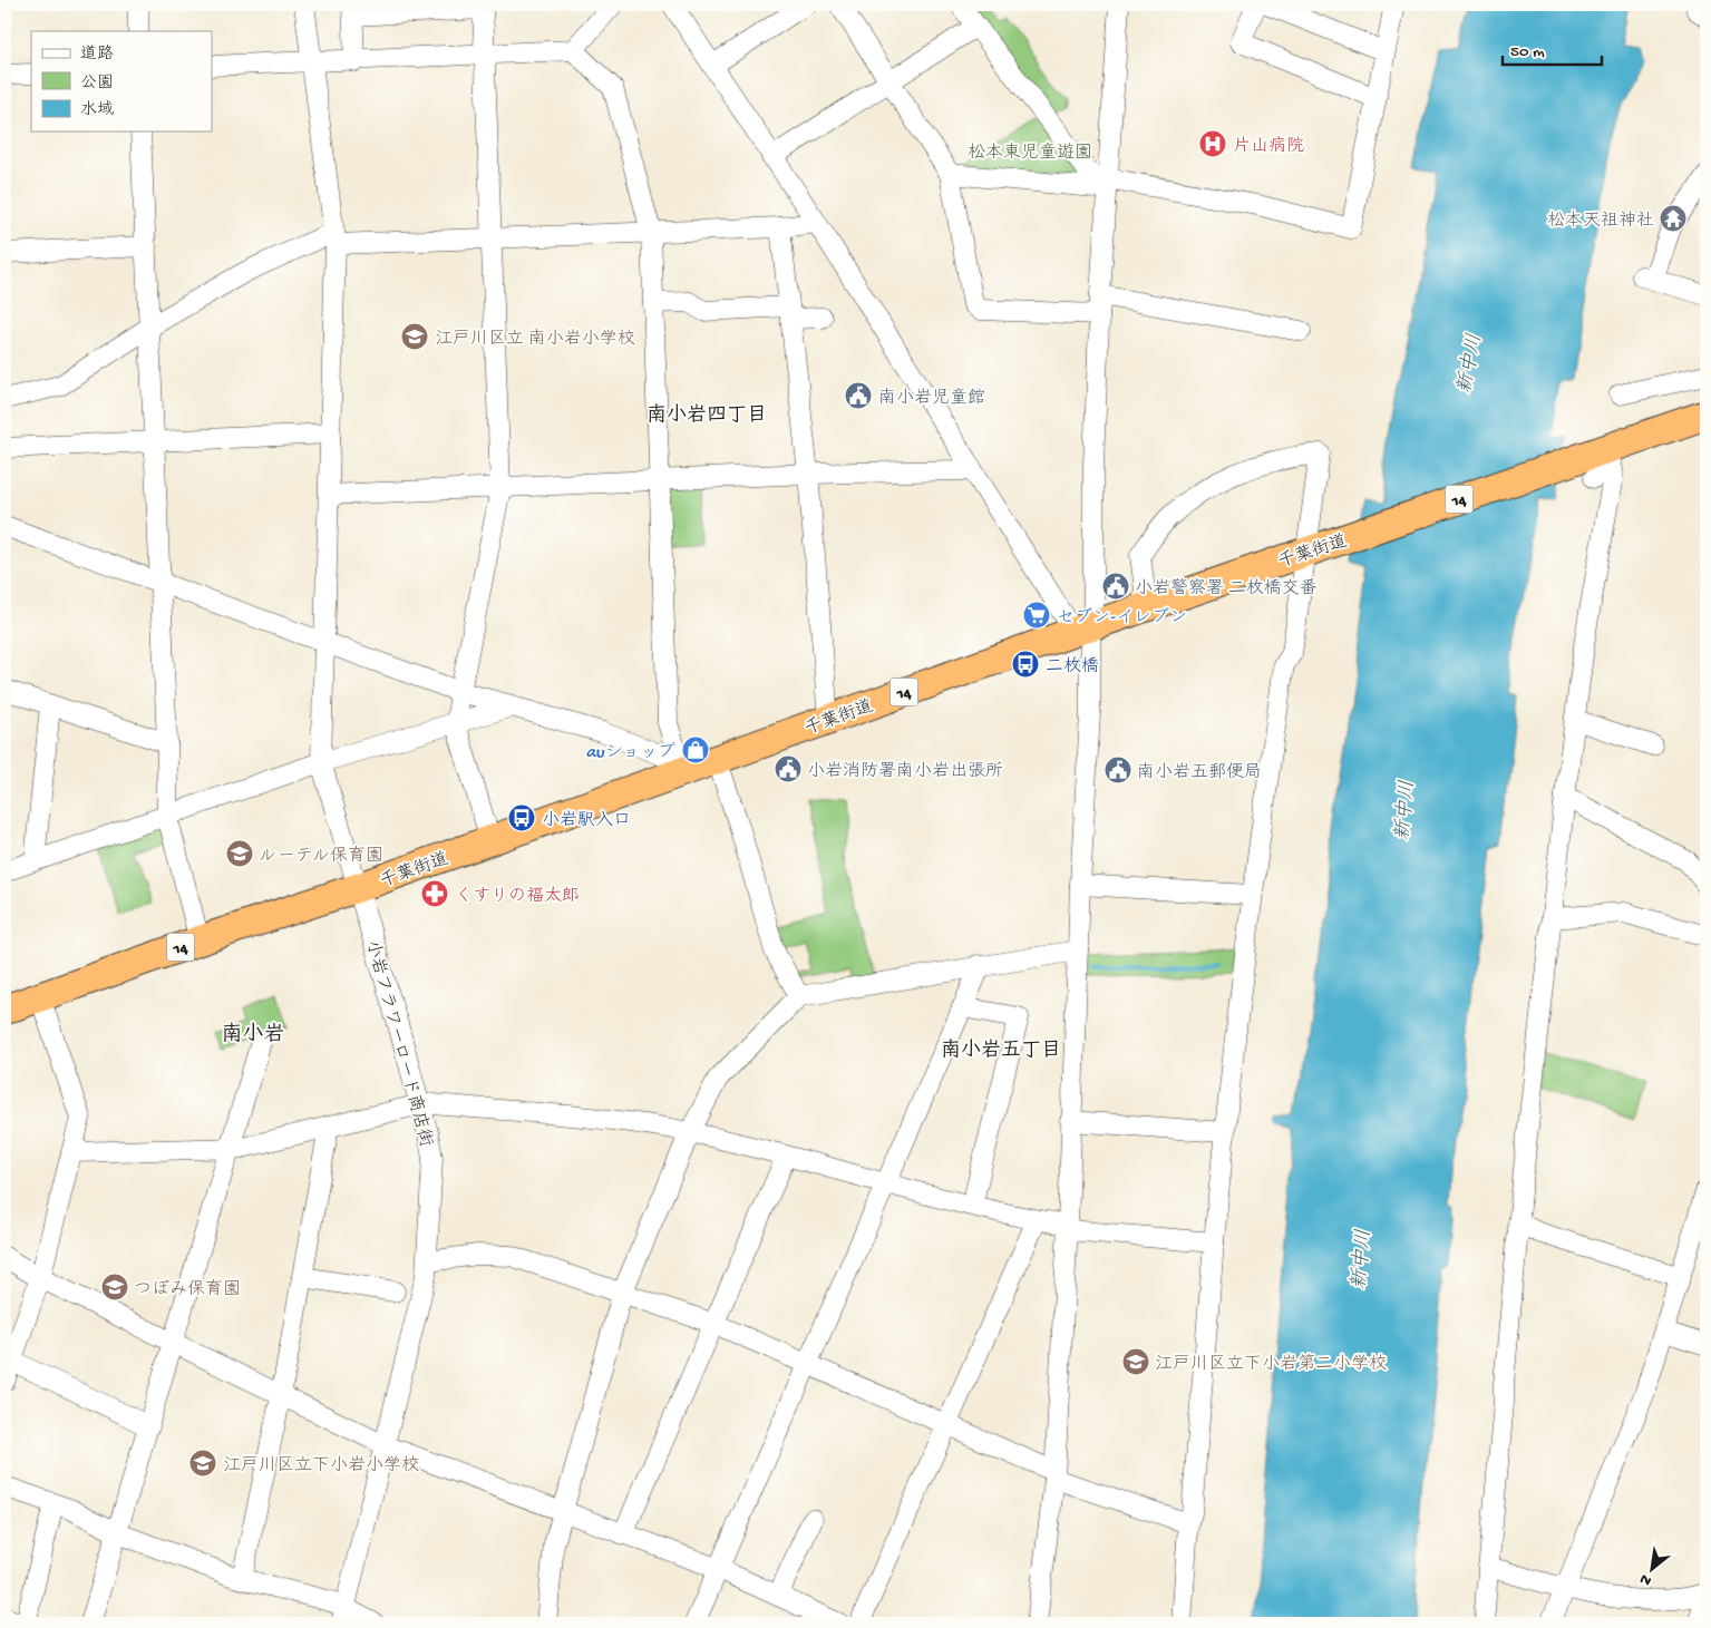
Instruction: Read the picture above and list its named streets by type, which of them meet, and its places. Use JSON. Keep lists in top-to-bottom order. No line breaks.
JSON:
{"streets":{"highway":["14","千葉街道"],"street":["小岩フラワーロード商店街"]},"crossings":[["千葉街道","小岩フラワーロード商店街"]],"districts":["南小岩四丁目","南小岩","南小岩五丁目"],"water":["新中川"],"parks":["松本東児童遊園"],"places":{"hospital":["片山病院"],"temple":["松本天祖神社"],"school or university":["江戸川区立 南小岩小学校","ルーテル保育園","つぼみ保育園","江戸川区立下小岩第二小学校","江戸川区立下小岩小学校"],"public building":["南小岩児童館","小岩警察署 二枚橋交番","小岩消防署南小岩出張所","南小岩五郵便局"],"supermarket":["セブン-イレブン"],"bus stop":["二枚橋","小岩駅入口"],"shop":["auショップ"],"pharmacy":["くすりの福太郎"]},"legend":["道路","公園","水域"],"scale_bar":"50 m","north":"bottom left"}
